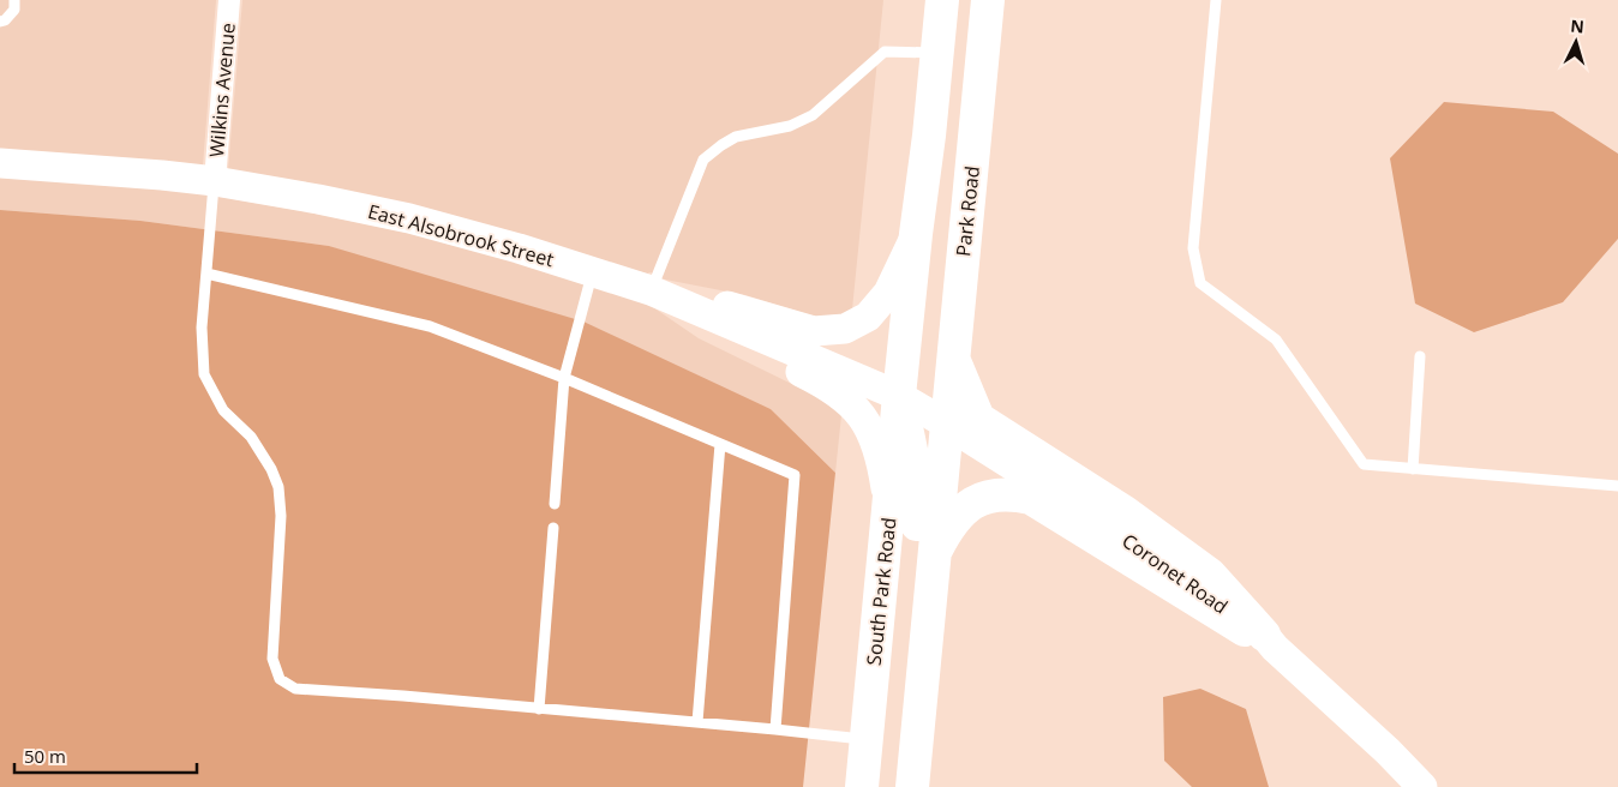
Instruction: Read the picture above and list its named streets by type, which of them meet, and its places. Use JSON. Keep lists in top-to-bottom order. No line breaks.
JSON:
{"streets":{"main road":["Park Road","South Park Road"],"street":["Wilkins Avenue","East Alsobrook Street","Coronet Road"]},"crossings":[["Wilkins Avenue","East Alsobrook Street"],["Park Road","Coronet Road"],["East Alsobrook Street","Coronet Road"],["East Alsobrook Street","South Park Road"],["Coronet Road","South Park Road"]],"scale_bar":"50 m","north":"top"}
